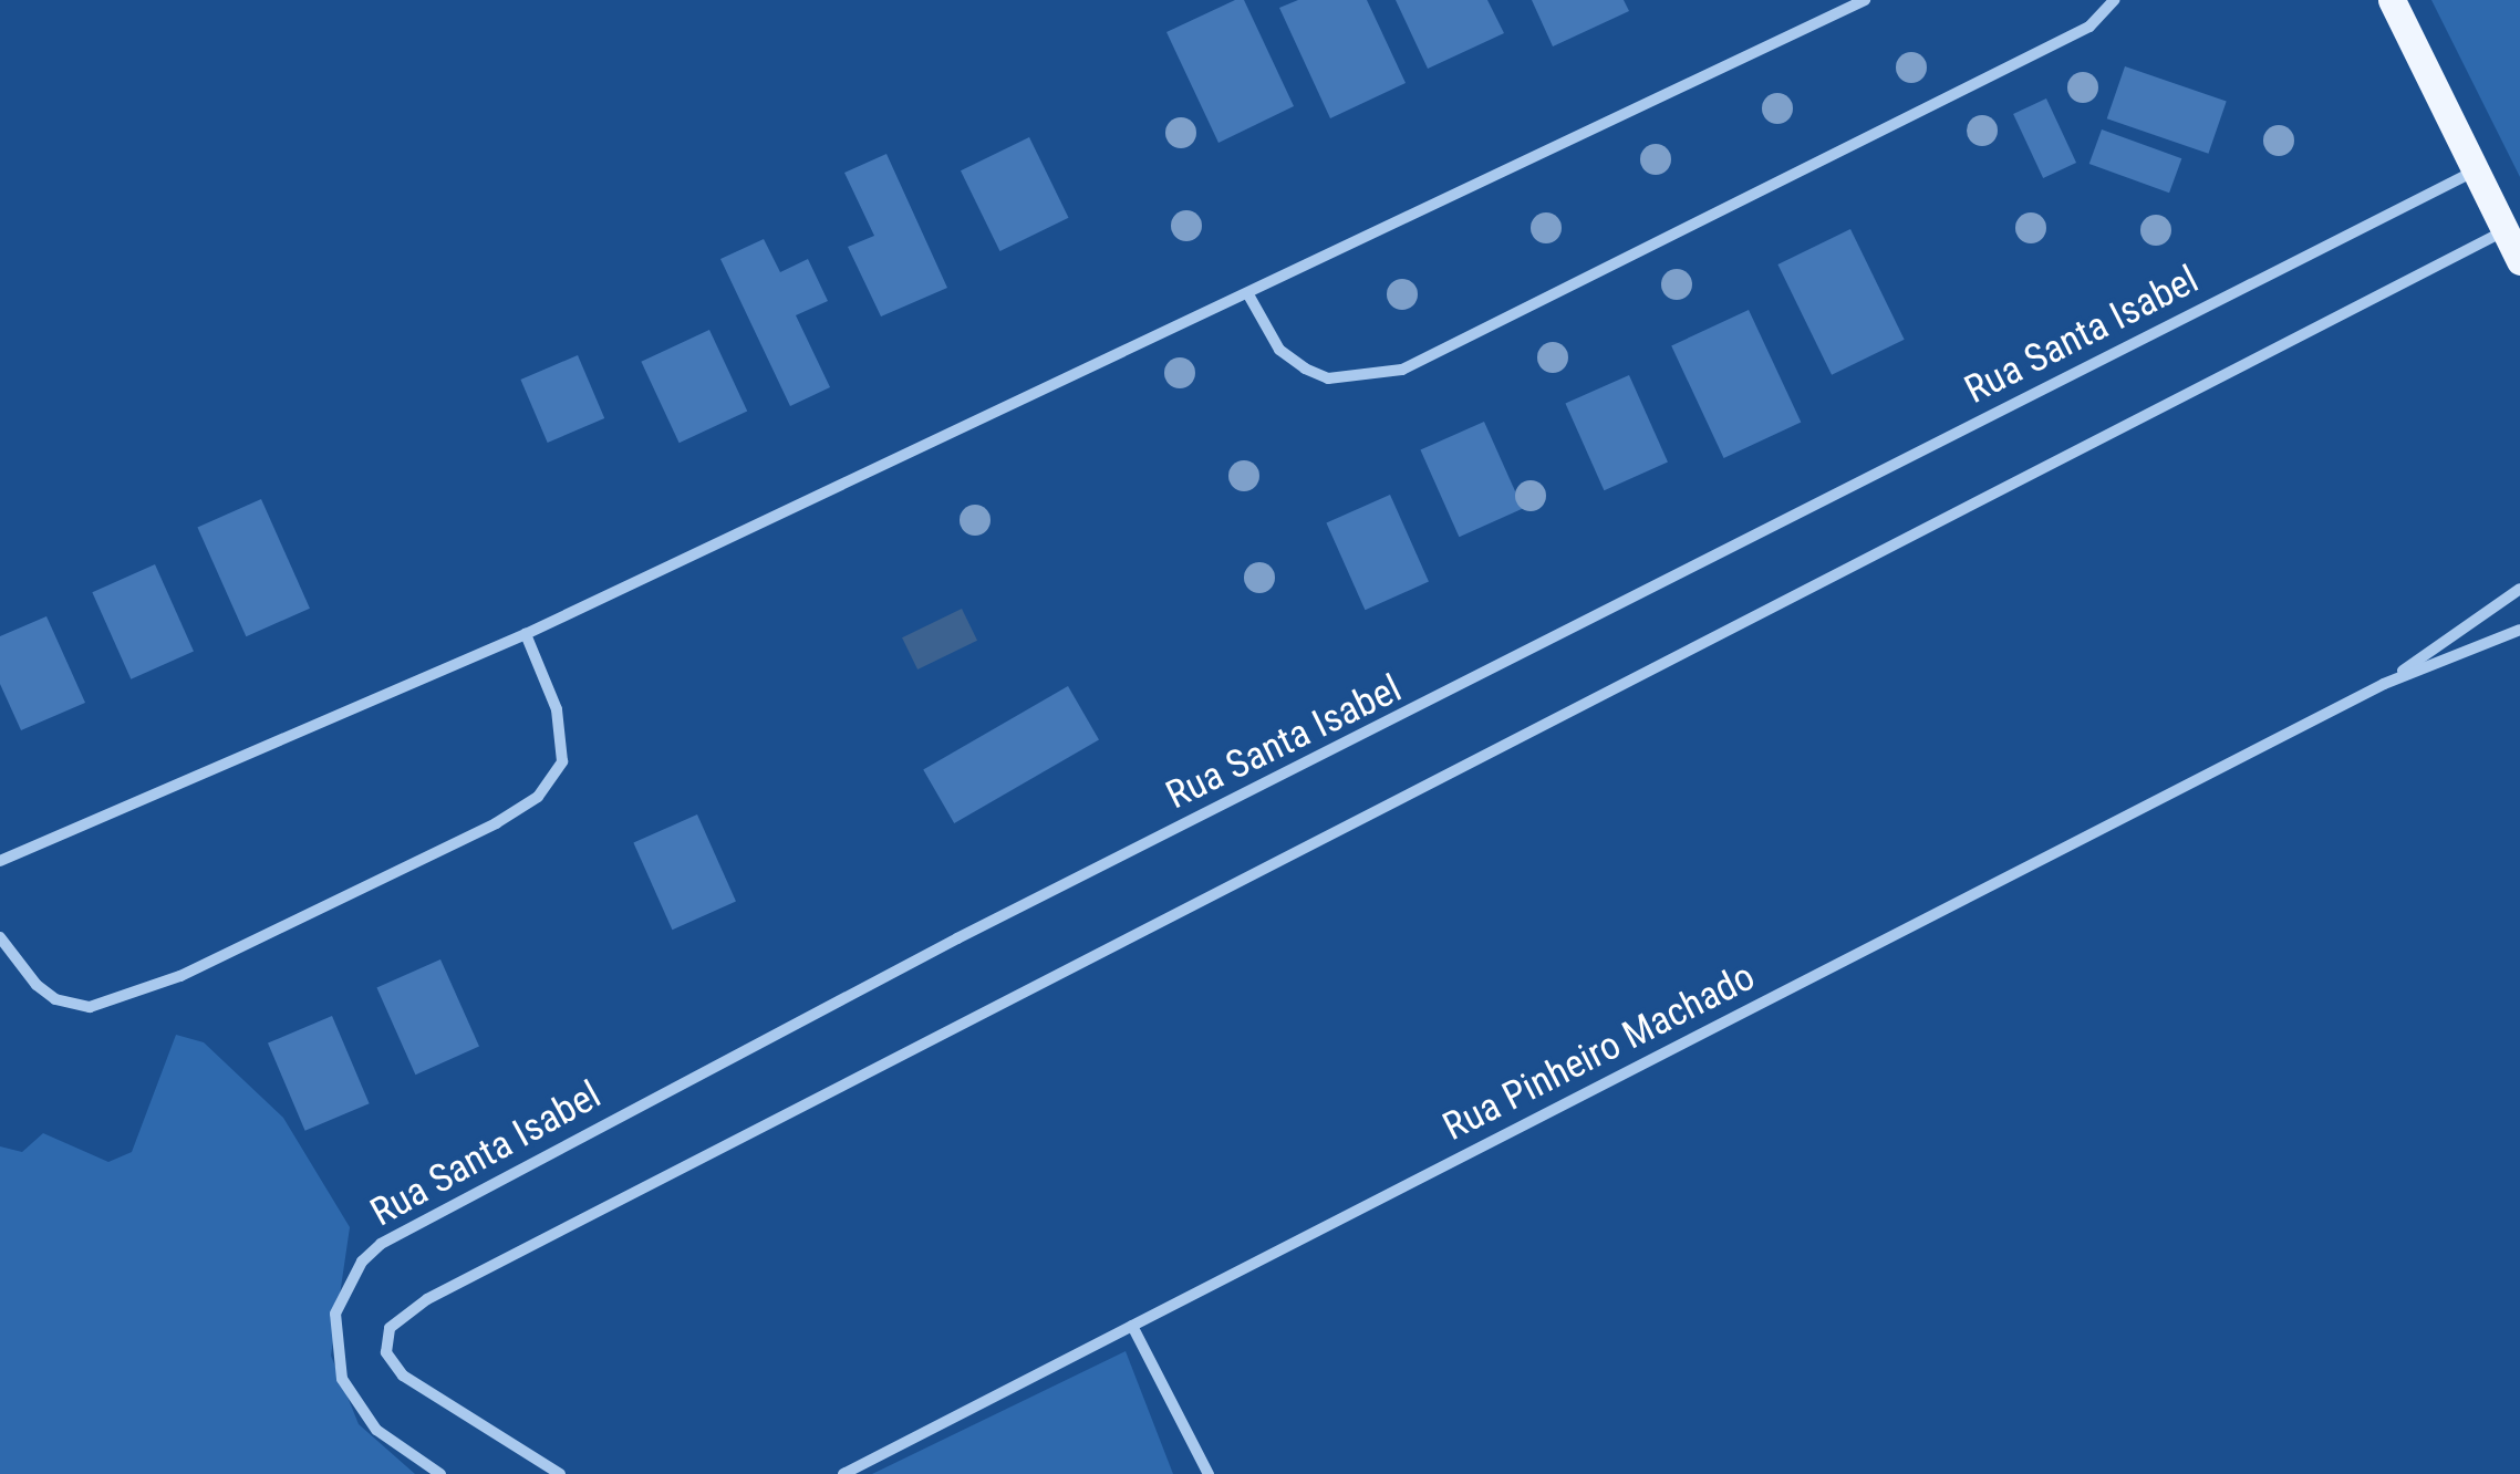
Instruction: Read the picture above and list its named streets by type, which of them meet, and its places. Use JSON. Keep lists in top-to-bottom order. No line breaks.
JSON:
{"streets":{"street":["Rua Santa Isabel","Rua Pinheiro Machado"]}}
